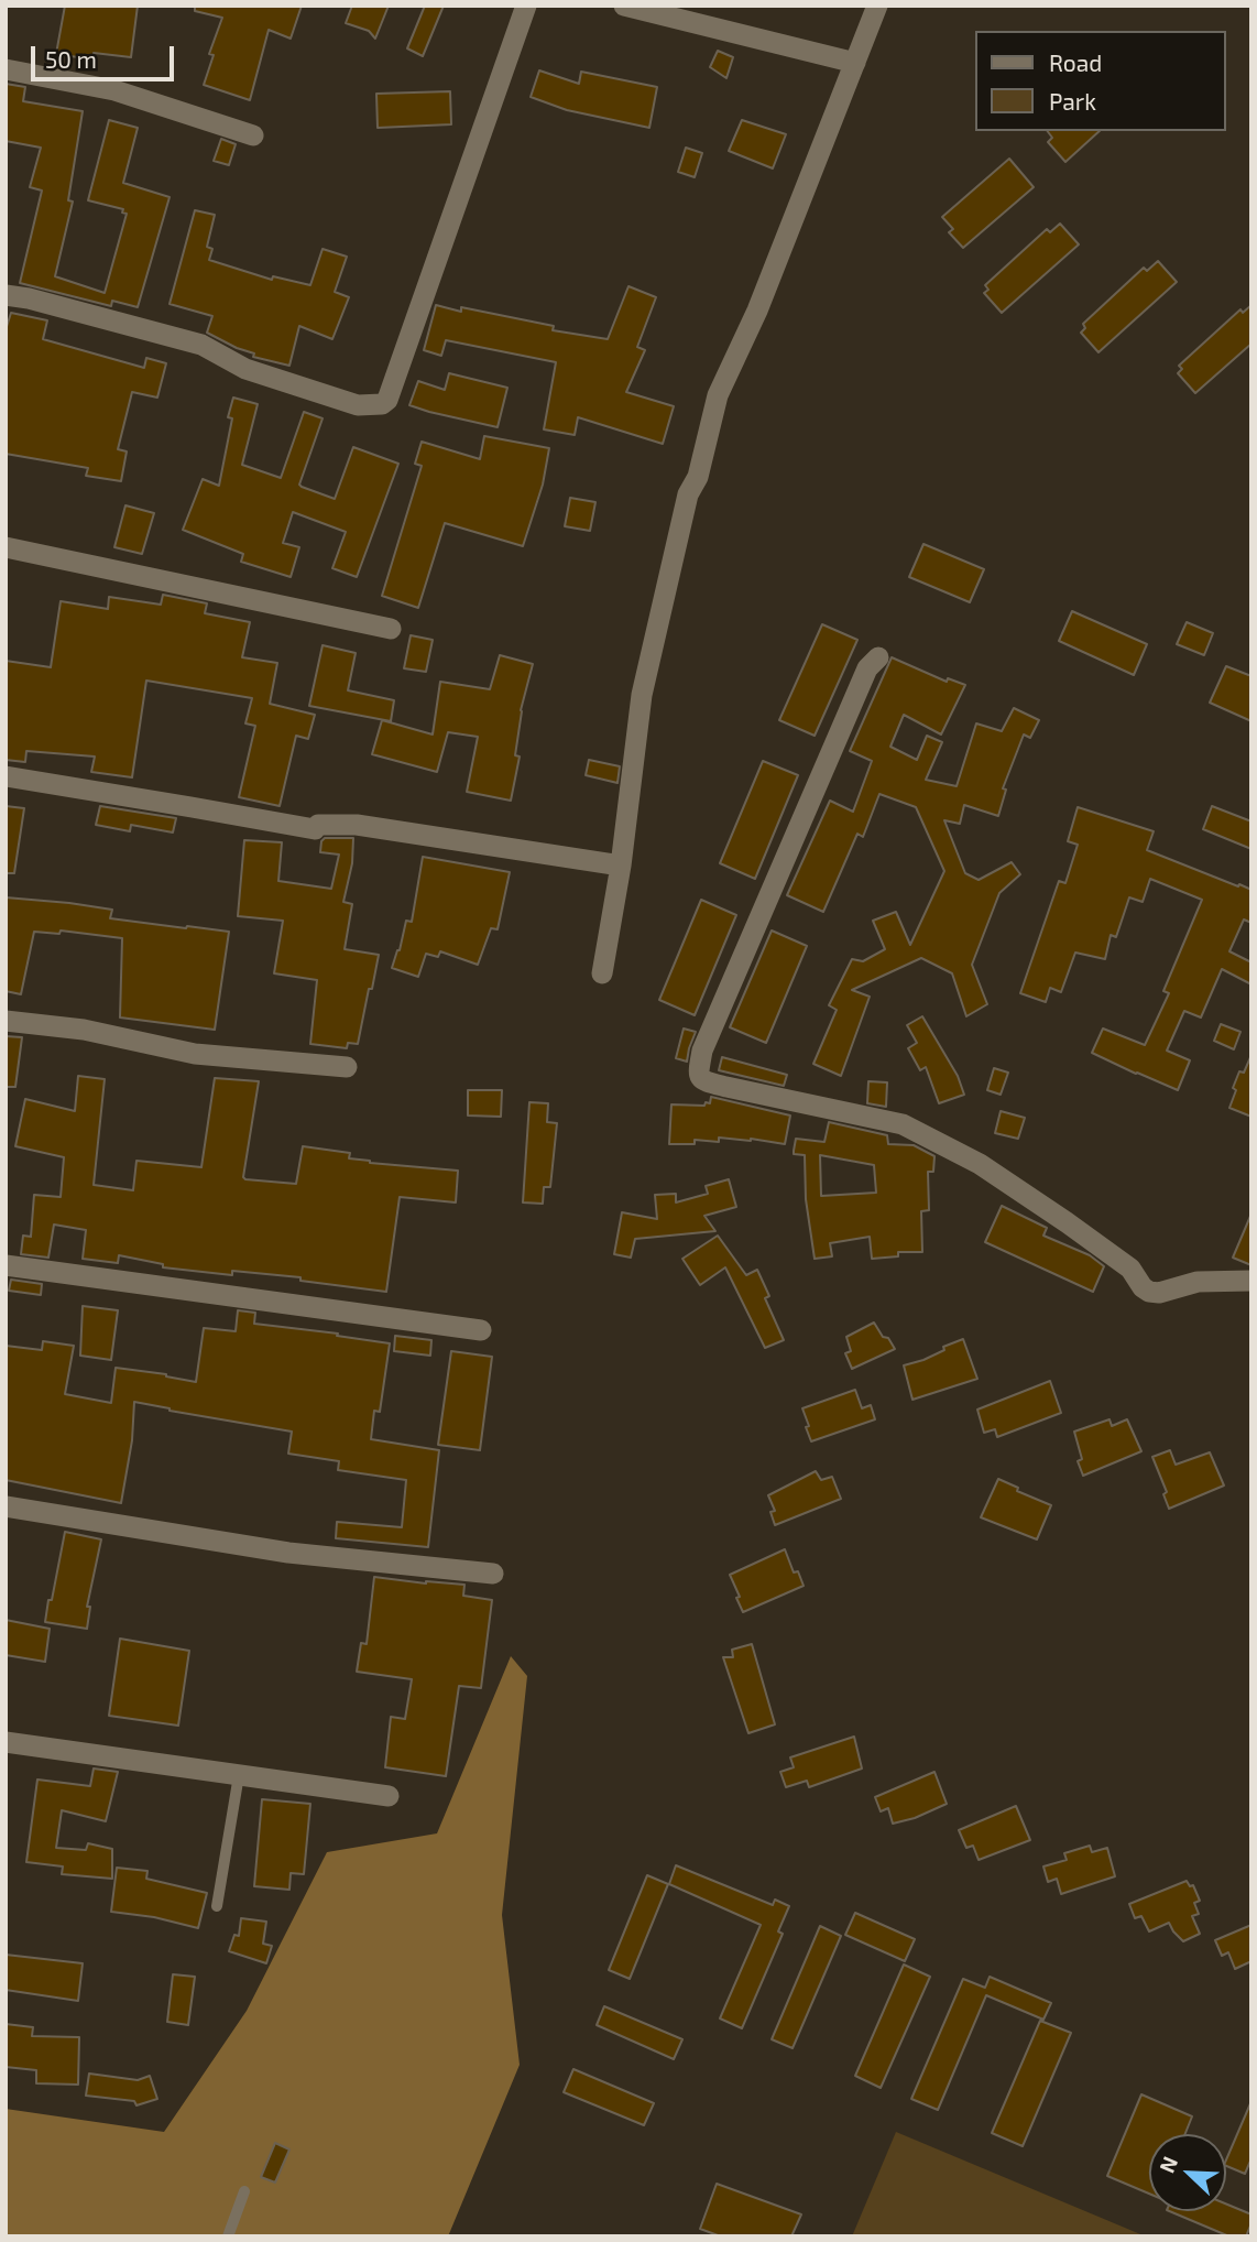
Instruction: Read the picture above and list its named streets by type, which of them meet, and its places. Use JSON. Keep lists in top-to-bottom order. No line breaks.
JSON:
{"legend":["Road","Park"],"scale_bar":"50 m","north":"top left"}
